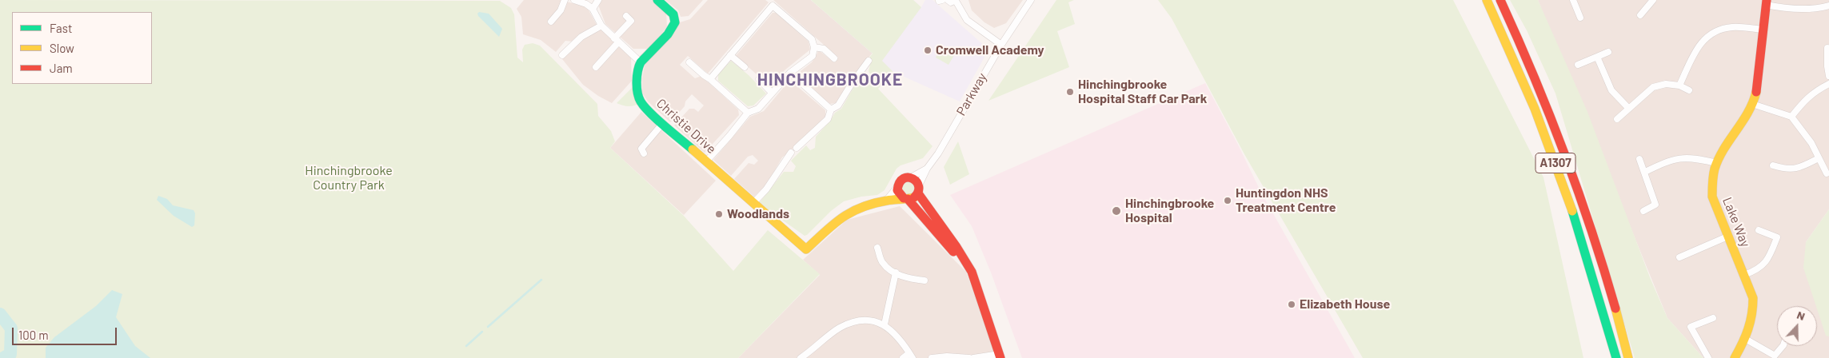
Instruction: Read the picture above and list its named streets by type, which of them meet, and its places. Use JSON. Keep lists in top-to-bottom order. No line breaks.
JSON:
{"streets":{"street":["Parkway","Christie Drive","A1307","Lake Way"]},"districts":["HINCHINGBROOKE"],"parks":["Hinchingbrooke Country Park"],"places":["Cromwell Academy","Hinchingbrooke Hospital Staff Car Park","Huntingdon NHS Treatment Centre","Hinchingbrooke Hospital","Woodlands","Elizabeth House"],"legend":["Fast","Slow","Jam"],"scale_bar":"100 m","north":"top"}
